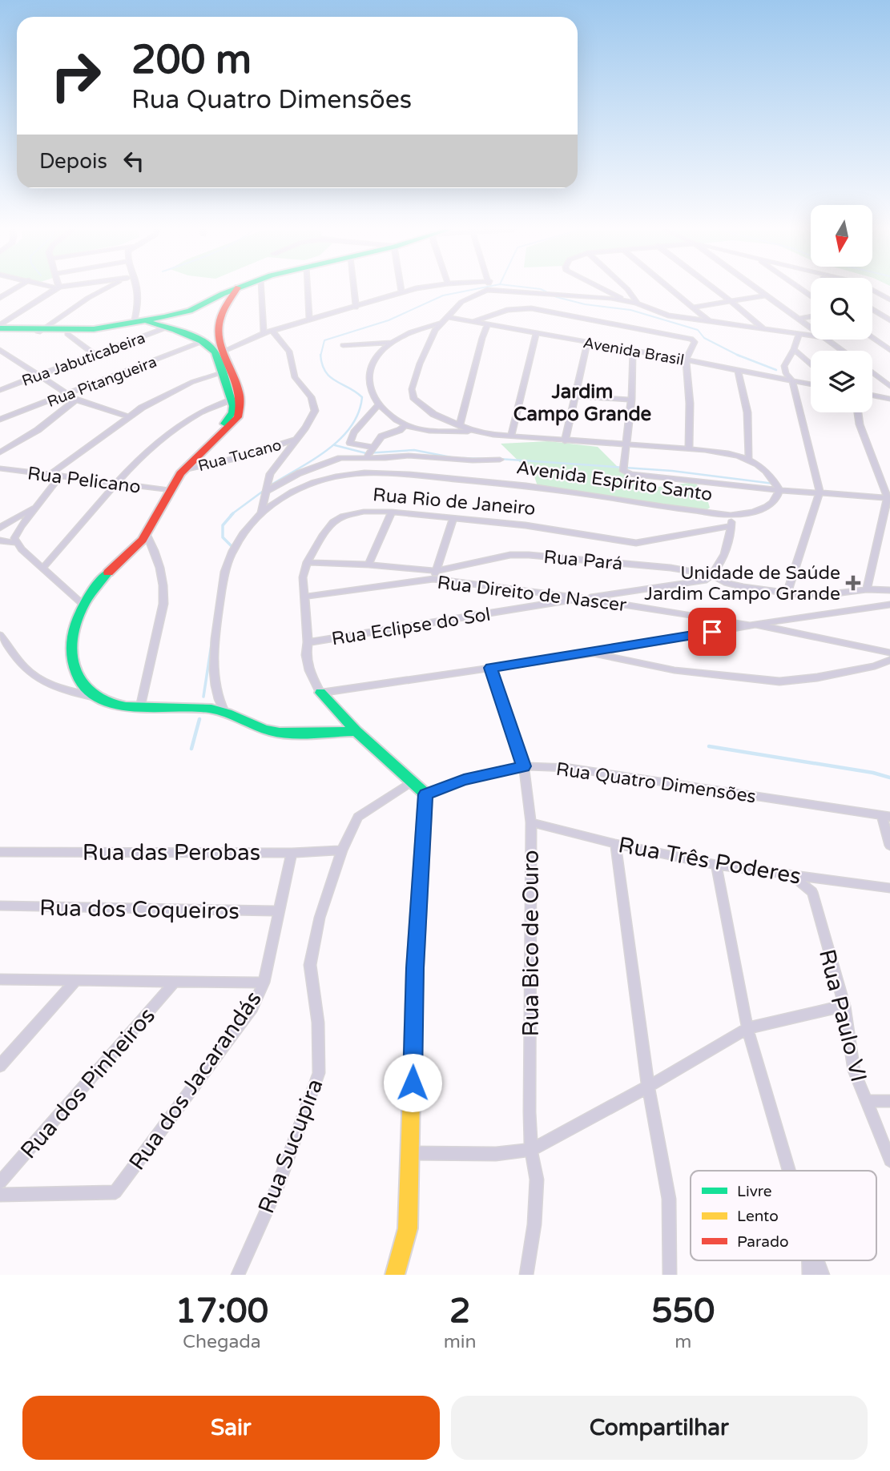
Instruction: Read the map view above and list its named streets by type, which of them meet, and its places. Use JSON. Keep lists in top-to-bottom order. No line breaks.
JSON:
{"streets":{"street":["Avenida Brasil","Rua Jabuticabeira","Rua Pitangueira","Rua Tucano","Rua Pelicano","Avenida Espírito Santo","Rua Rio de Janeiro","Rua Pará","Rua Direito de Nascer","Rua Eclipse do Sol","Rua Quatro Dimensões","Rua das Perobas","Rua Três Poderes","Rua dos Coqueiros","Rua Bico de Ouro","Rua Paulo VI","Rua dos Jacarandás","Rua dos Pinheiros","Rua Sucupira"]},"crossings":[["Avenida Brasil","Avenida Espírito Santo"],["Rua Rio de Janeiro","Rua Pará"],["Rua Rio de Janeiro","Rua Direito de Nascer"],["Rua Rio de Janeiro","Rua Eclipse do Sol"],["Rua Rio de Janeiro","Rua Quatro Dimensões"],["Rua Rio de Janeiro","Rua Sucupira"],["Rua Pará","Rua Direito de Nascer"],["Rua Pará","Rua Eclipse do Sol"],["Rua Direito de Nascer","Rua Eclipse do Sol"],["Rua Quatro Dimensões","Rua Bico de Ouro"],["Rua das Perobas","Rua dos Jacarandás"],["Rua das Perobas","Rua Sucupira"],["Rua Três Poderes","Rua Bico de Ouro"],["Rua Três Poderes","Rua Paulo VI"],["Rua dos Coqueiros","Rua dos Jacarandás"]],"districts":["Jardim Campo Grande"],"places":{"health":["Unidade de Saúde Jardim Campo Grande"]},"legend":["Livre","Lento","Parado"],"north":"bottom","page":{"turn":["200 m","Rua Quatro Dimensões"],"then":"Depois","eta":["17:00","Chegada","2","min","550","m"],"buttons":["Sair","Compartilhar"]}}
